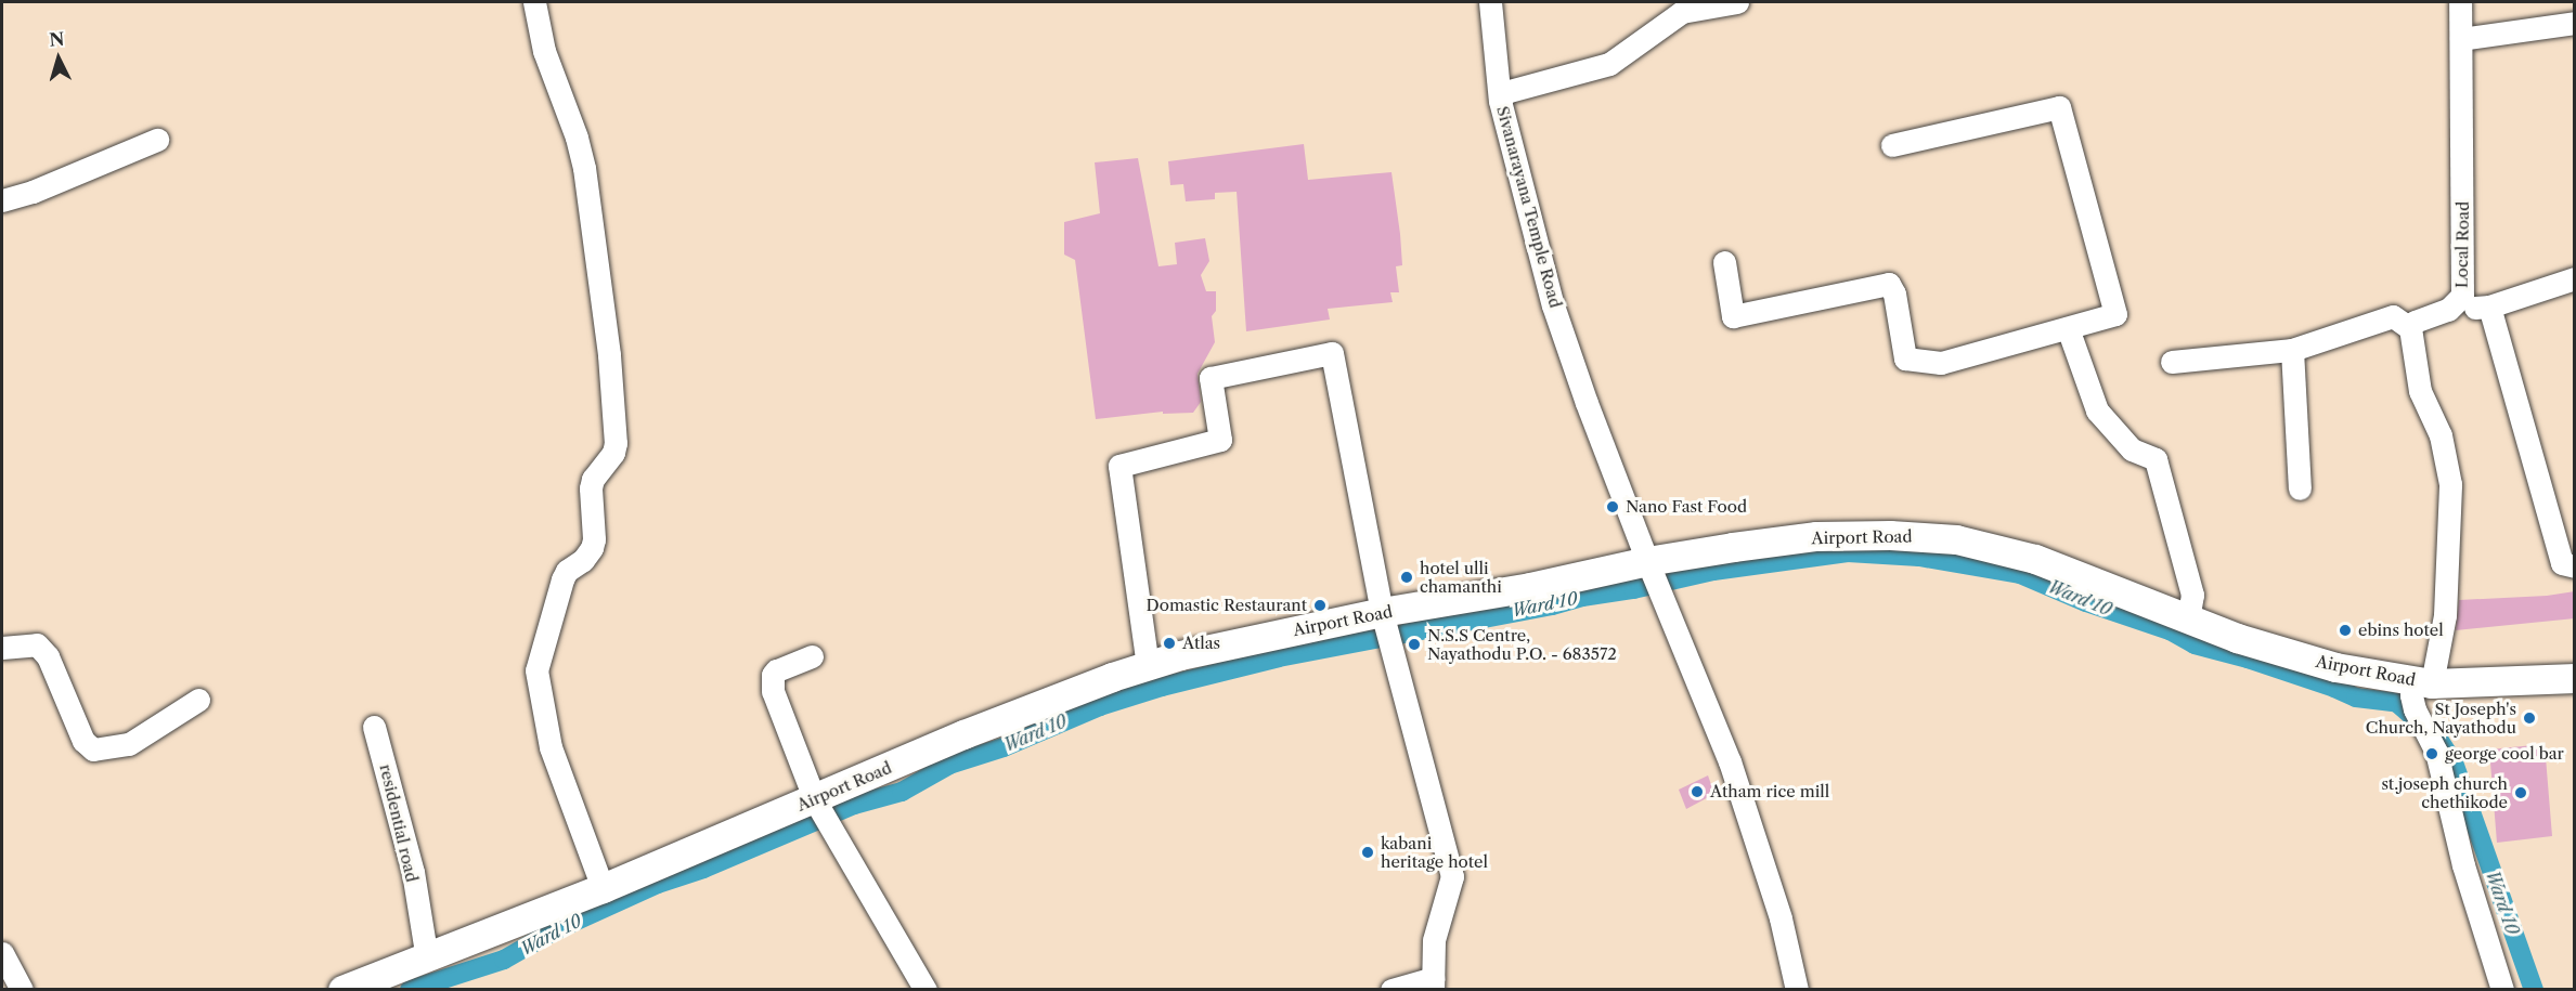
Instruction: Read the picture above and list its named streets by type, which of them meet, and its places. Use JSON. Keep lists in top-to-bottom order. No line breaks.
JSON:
{"streets":{"main road":["Airport Road"],"street":["Sivanarayana Temple Road","Local Road","residential road"]},"crossings":[["Sivanarayana Temple Road","Airport Road"],["Airport Road","residential road"]],"water":["Ward 10"],"places":["Nano Fast Food","hotel ulli chamanthi","Domastic Restaurant","ebins hotel","Atlas","N.S.S Centre, Nayathodu P.O. - 683572","St Joseph's Church, Nayathodu","george cool bar","Atham rice mill","st.joseph church chethikode","kabani heritage hotel"],"north":"top"}
